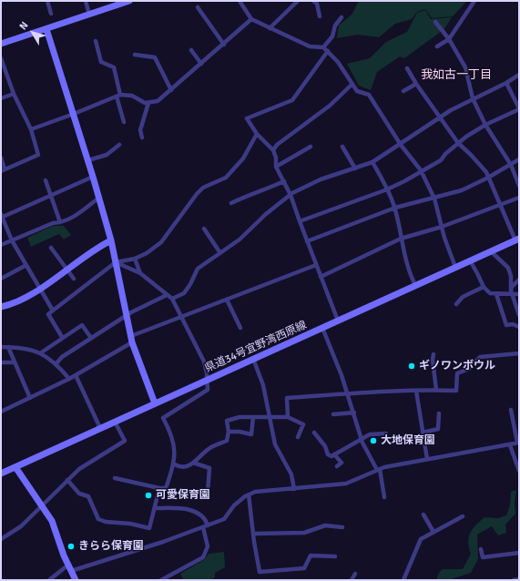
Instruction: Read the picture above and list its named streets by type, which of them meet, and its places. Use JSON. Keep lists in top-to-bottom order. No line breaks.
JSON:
{"streets":{"street":["県道34号宜野湾西原線"]},"districts":["我如古一丁目"],"places":["ギノワンボウル","大地保育園","可愛保育園","きらら保育園"],"north":"top left"}
